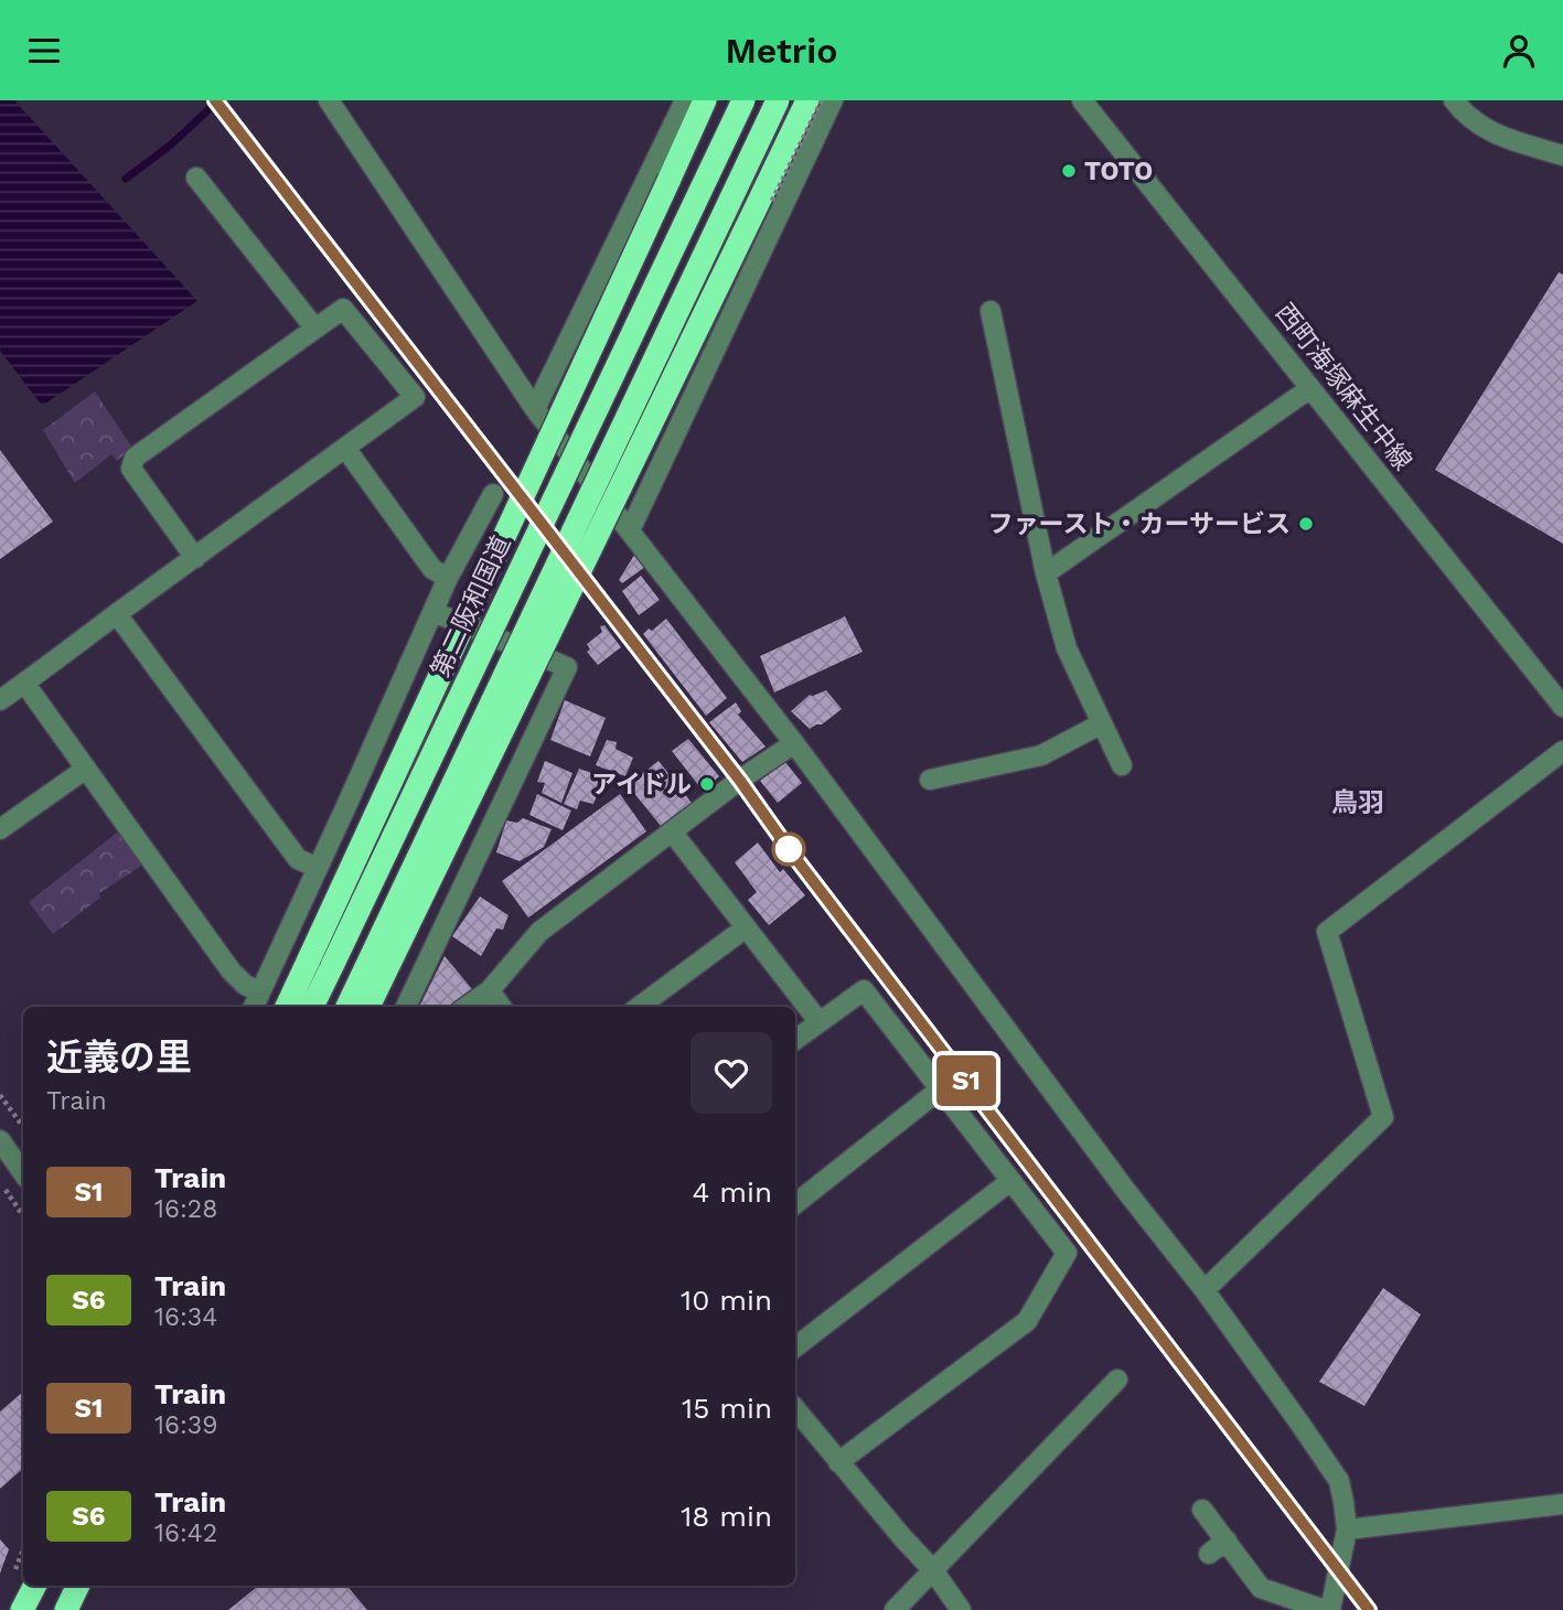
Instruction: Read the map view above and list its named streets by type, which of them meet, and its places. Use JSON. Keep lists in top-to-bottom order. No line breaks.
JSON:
{"streets":{"highway":["第二阪和国道"],"street":["西町海塚麻生中線"]},"districts":["鳥羽"],"places":["TOTO","ファースト・カーサービス","アイドル"],"page":{"header":"Metrio","on_map":"S1","heading":["近義の里","Train"],"list":[{"mark":"S1","name":"Train","note":"16:28","value":"4 min"},{"mark":"S6","name":"Train","note":"16:34","value":"10 min"},{"mark":"S1","name":"Train","note":"16:39","value":"15 min"},{"mark":"S6","name":"Train","note":"16:42","value":"18 min"}]}}
